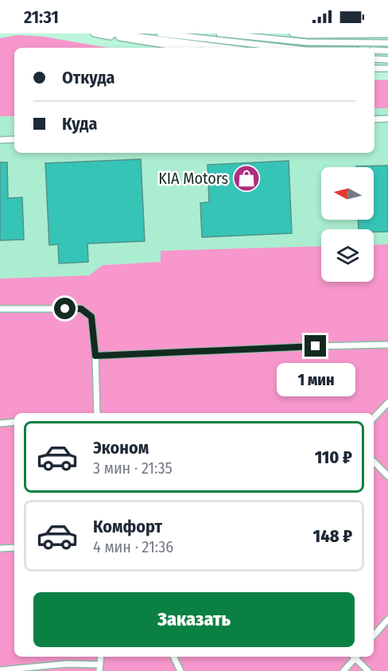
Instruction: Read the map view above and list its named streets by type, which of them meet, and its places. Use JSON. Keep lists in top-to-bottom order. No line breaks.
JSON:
{"places":{"shop":["KIA Motors"]},"north":"left","page":{"status":"21:31","banner":["Откуда","Куда"],"bubble":"1 мин","list":[{"name":"Эконом","note":"3 мин · 21:35","value":"110 ₽"},{"name":"Комфорт","note":"4 мин · 21:36","value":"148 ₽"}],"buttons":"Заказать"}}
